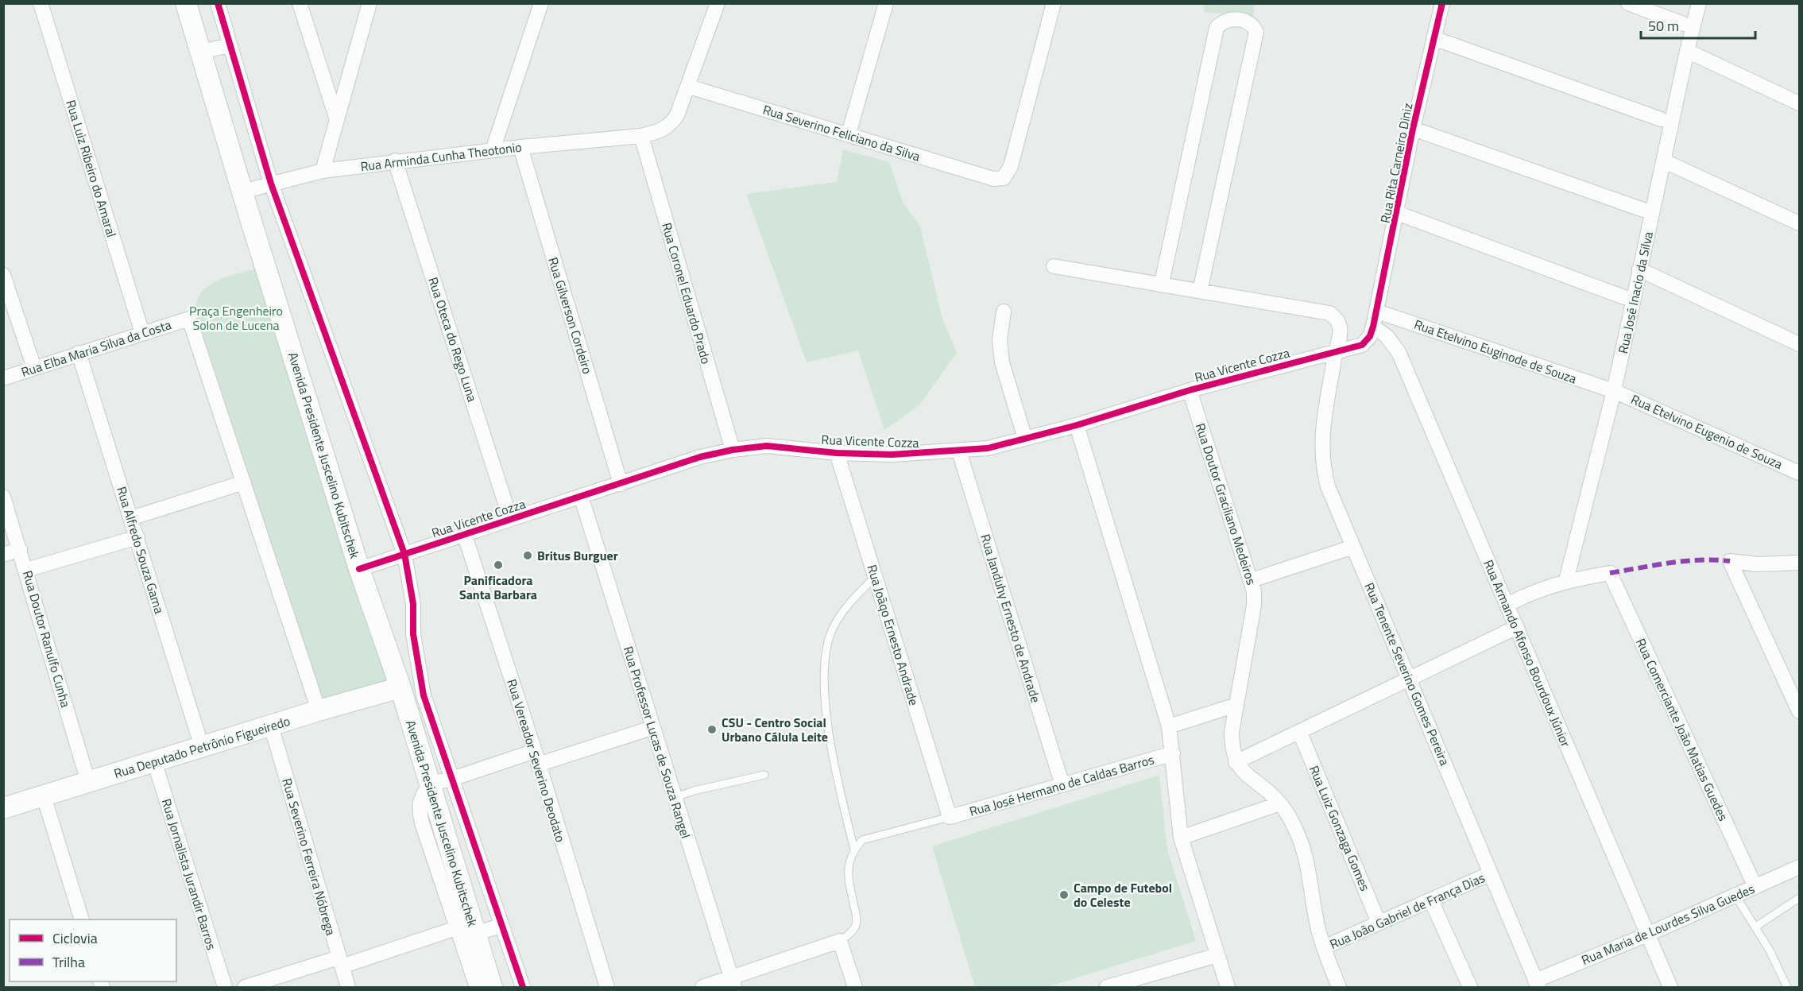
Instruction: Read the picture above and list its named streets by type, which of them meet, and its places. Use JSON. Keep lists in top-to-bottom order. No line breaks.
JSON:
{"streets":{"main road":["Avenida Presidente Juscelino Kubitschek","Rua Deputado Petrônio Figueiredo"],"street":["Rua Severino Feliciano da Silva","Rua Arminda Cunha Theotonio","Rua Rita Carneiro Diniz","Rua Luiz Ribeiro do Amaral","Rua José Inacio da Silva","Rua Coronel Eduardo Prado","Rua Gilverson Cordeiro","Rua Oteca do Rego Luna","Rua Elba Maria Silva da Costa","Rua Etelvino Euginode de Souza","Rua Vicente Cozza","Rua Etelvino Eugenio de Souza","Rua Doutor Graciliano Medeiros","Rua Alfredo Souza Gama","Rua Janduhy Ernesto de Andrade","Rua Joãqo Ernesto Andrade","Rua Doutor Ranulfo Cunha","Rua Armando Afonso Bourdoux Júnior","Rua Tenente Severino Gomes Pereira","Rua Comerciante João Matias Guedes","Rua Professor Lucas de Souza Rangel","Rua Vereador Severino Deodato","Rua José Hermano de Caldas Barros","Rua Luiz Gonzaga Gomes","Rua Severino Ferreira Nóbrega","Rua Jornalista Jurandir Barros","Rua João Gabriel de França Dias","Rua Maria de Lourdes Silva Guedes"]},"crossings":[["Rua Severino Feliciano da Silva","Rua Arminda Cunha Theotonio"],["Rua Arminda Cunha Theotonio","Rua Coronel Eduardo Prado"],["Rua Arminda Cunha Theotonio","Rua Gilverson Cordeiro"],["Rua Arminda Cunha Theotonio","Rua Oteca do Rego Luna"],["Rua Arminda Cunha Theotonio","Avenida Presidente Juscelino Kubitschek"],["Rua Rita Carneiro Diniz","Rua Etelvino Euginode de Souza"],["Rua Rita Carneiro Diniz","Rua Vicente Cozza"],["Rua Rita Carneiro Diniz","Rua Armando Afonso Bourdoux Júnior"],["Rua Luiz Ribeiro do Amaral","Rua Elba Maria Silva da Costa"],["Rua José Inacio da Silva","Rua Etelvino Euginode de Souza"],["Rua José Inacio da Silva","Rua Etelvino Eugenio de Souza"],["Rua José Inacio da Silva","Rua Comerciante João Matias Guedes"],["Rua Coronel Eduardo Prado","Rua Vicente Cozza"],["Rua Gilverson Cordeiro","Rua Vicente Cozza"],["Rua Oteca do Rego Luna","Rua Vicente Cozza"],["Rua Elba Maria Silva da Costa","Rua Alfredo Souza Gama"],["Rua Etelvino Euginode de Souza","Rua Etelvino Eugenio de Souza"],["Rua Vicente Cozza","Avenida Presidente Juscelino Kubitschek"],["Rua Vicente Cozza","Rua Doutor Graciliano Medeiros"],["Rua Vicente Cozza","Rua Janduhy Ernesto de Andrade"],["Rua Vicente Cozza","Rua Joãqo Ernesto Andrade"],["Rua Vicente Cozza","Rua Armando Afonso Bourdoux Júnior"],["Rua Vicente Cozza","Rua Tenente Severino Gomes Pereira"],["Rua Vicente Cozza","Rua Professor Lucas de Souza Rangel"],["Rua Vicente Cozza","Rua Vereador Severino Deodato"],["Avenida Presidente Juscelino Kubitschek","Rua Deputado Petrônio Figueiredo"],["Rua Alfredo Souza Gama","Rua Deputado Petrônio Figueiredo"],["Rua Janduhy Ernesto de Andrade","Rua José Hermano de Caldas Barros"],["Rua Joãqo Ernesto Andrade","Rua José Hermano de Caldas Barros"],["Rua Doutor Ranulfo Cunha","Rua Deputado Petrônio Figueiredo"],["Rua Armando Afonso Bourdoux Júnior","Rua Maria de Lourdes Silva Guedes"],["Rua Tenente Severino Gomes Pereira","Rua João Gabriel de França Dias"],["Rua Tenente Severino Gomes Pereira","Rua Maria de Lourdes Silva Guedes"],["Rua Comerciante João Matias Guedes","Rua Maria de Lourdes Silva Guedes"],["Rua Deputado Petrônio Figueiredo","Rua Severino Ferreira Nóbrega"],["Rua Deputado Petrônio Figueiredo","Rua Jornalista Jurandir Barros"],["Rua Luiz Gonzaga Gomes","Rua João Gabriel de França Dias"]],"parks":["Praça Engenheiro Solon de Lucena"],"places":["Britus Burguer","Panificadora Santa Barbara","CSU - Centro Social Urbano Cálula Leite","Campo de Futebol do Celeste"],"legend":["Ciclovia","Trilha"],"scale_bar":"50 m"}
